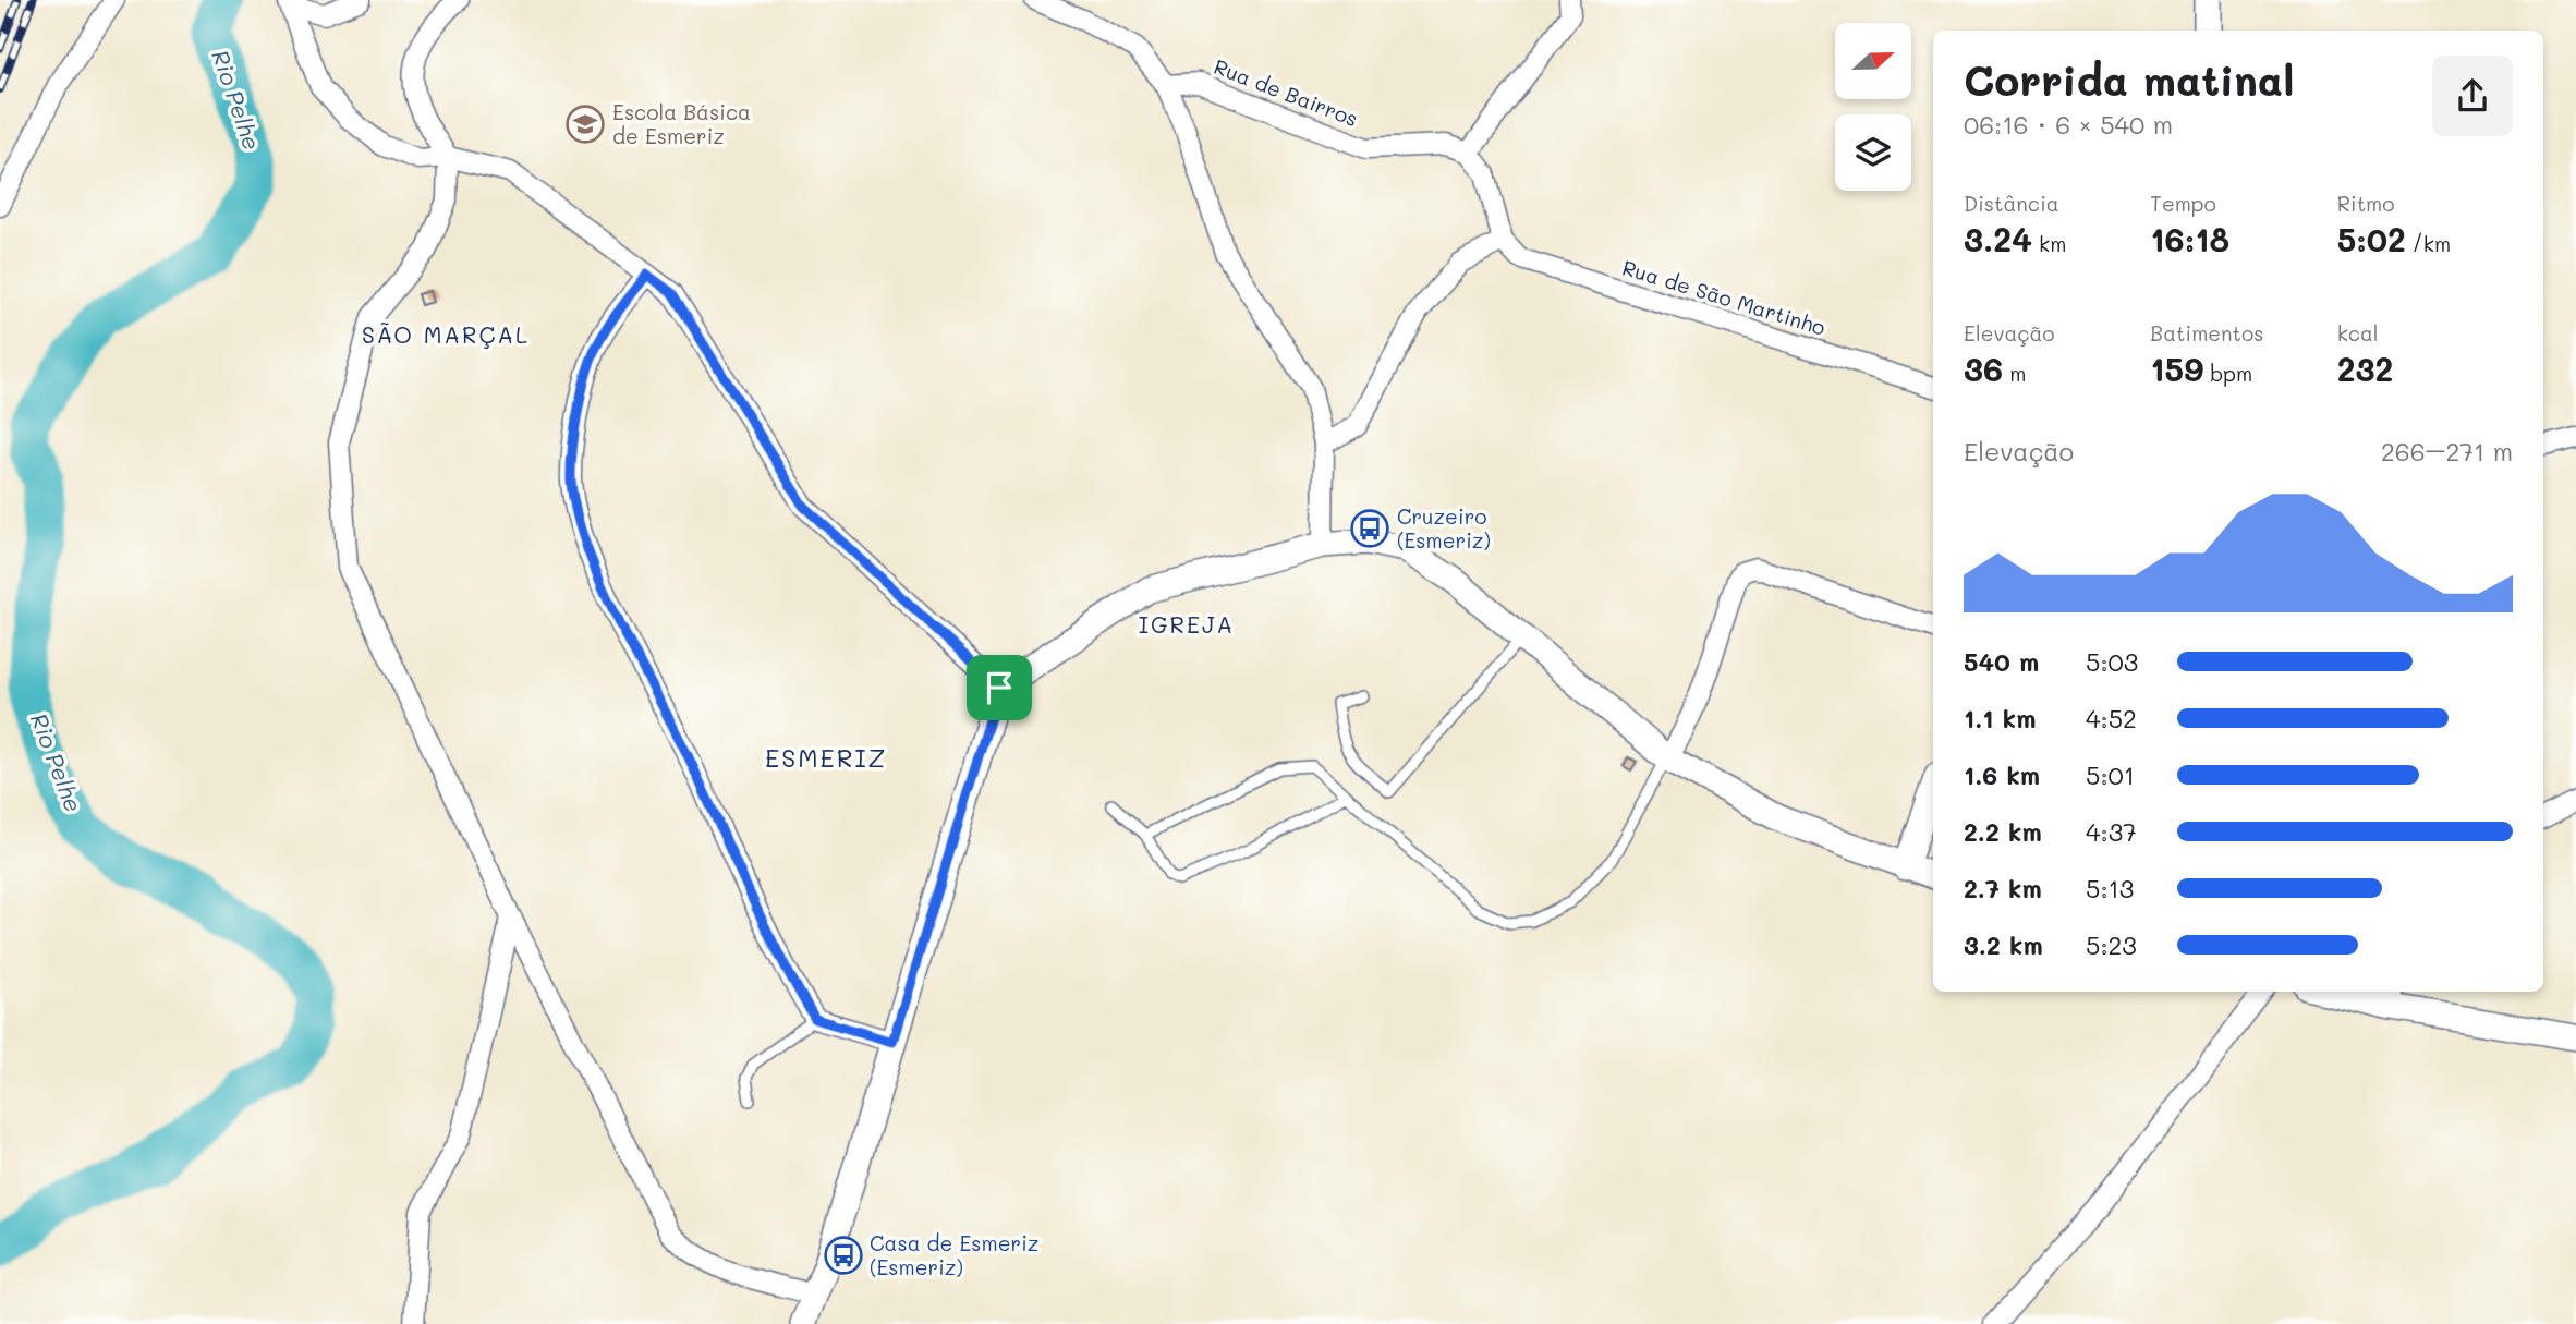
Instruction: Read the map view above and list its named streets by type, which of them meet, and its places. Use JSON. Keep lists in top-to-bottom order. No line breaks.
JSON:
{"streets":{"street":["Rua de Bairros","Rua de São Martinho"]},"districts":["SÃO MARÇAL","IGREJA","ESMERIZ"],"water":["Rio Pelhe"],"places":{"school or university":["Escola Básica de Esmeriz"],"bus stop":["Cruzeiro (Esmeriz)","Casa de Esmeriz (Esmeriz)"]},"north":"right","page":{"heading":["Corrida matinal","06:16 · 6 × 540 m"],"stats":[["Distância","3.24 km"],["Tempo","16:18"],["Ritmo","5:02 /km"],["Elevação","36 m"],["Batimentos","159 bpm"],["kcal","232"]],"chart":["Elevação","266–271 m"],"list":[{"name":"540 m","note":"5:03"},{"name":"1.1 km","note":"4:52"},{"name":"1.6 km","note":"5:01"},{"name":"2.2 km","note":"4:37"},{"name":"2.7 km","note":"5:13"},{"name":"3.2 km","note":"5:23"}]}}
